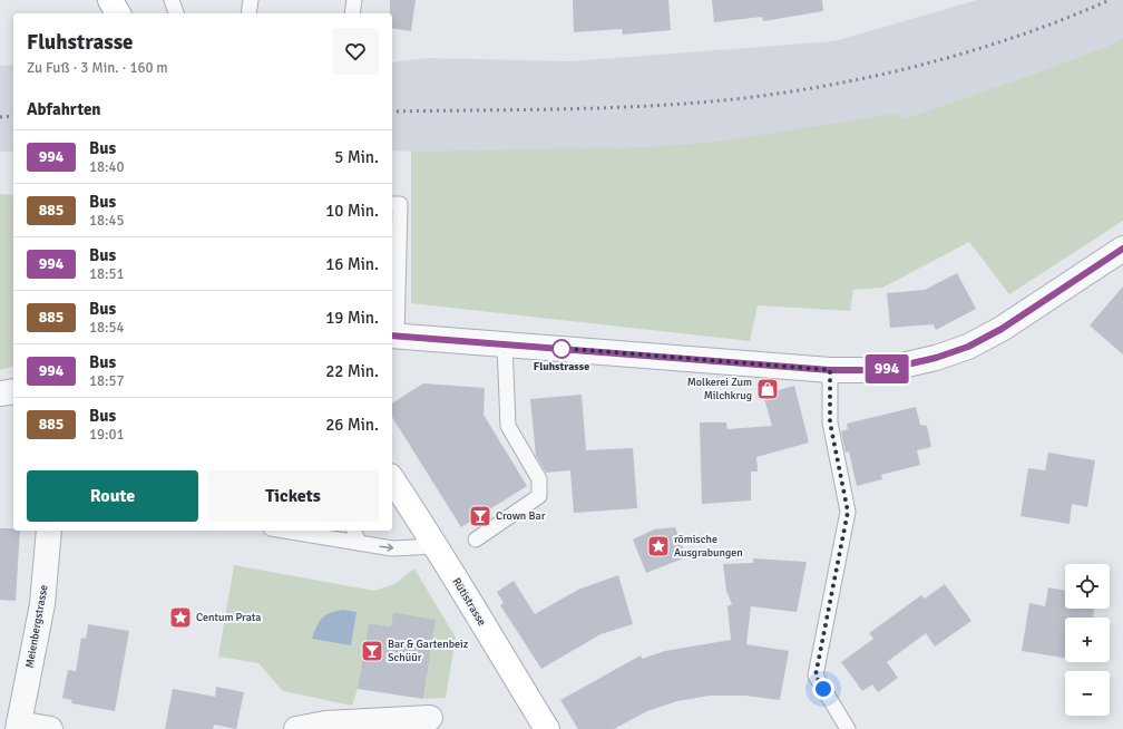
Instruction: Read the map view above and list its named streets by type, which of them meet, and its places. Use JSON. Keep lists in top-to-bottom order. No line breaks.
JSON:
{"streets":{"main road":["Rütistrasse"],"street":["Meienbergstrasse"]},"places":{"other":["Fluhstrasse"],"shop":["Molkerei Zum Milchkrug"],"bar":["Crown Bar","Bar & Gartenbeiz Schüür"],"place":["römische Ausgrabungen","Centum Prata"]},"lines":["bus line 994"],"page":{"on_map":"994","heading":[["Fluhstrasse","Zu Fuß · 3 Min. · 160 m"],"Abfahrten"],"list":[{"mark":"994","name":"Bus","note":"18:40","value":"5 Min."},{"mark":"885","name":"Bus","note":"18:45","value":"10 Min."},{"mark":"994","name":"Bus","note":"18:51","value":"16 Min."},{"mark":"885","name":"Bus","note":"18:54","value":"19 Min."},{"mark":"994","name":"Bus","note":"18:57","value":"22 Min."},{"mark":"885","name":"Bus","note":"19:01","value":"26 Min."}],"buttons":["Route","Tickets"],"map_buttons":["+","−"]}}
